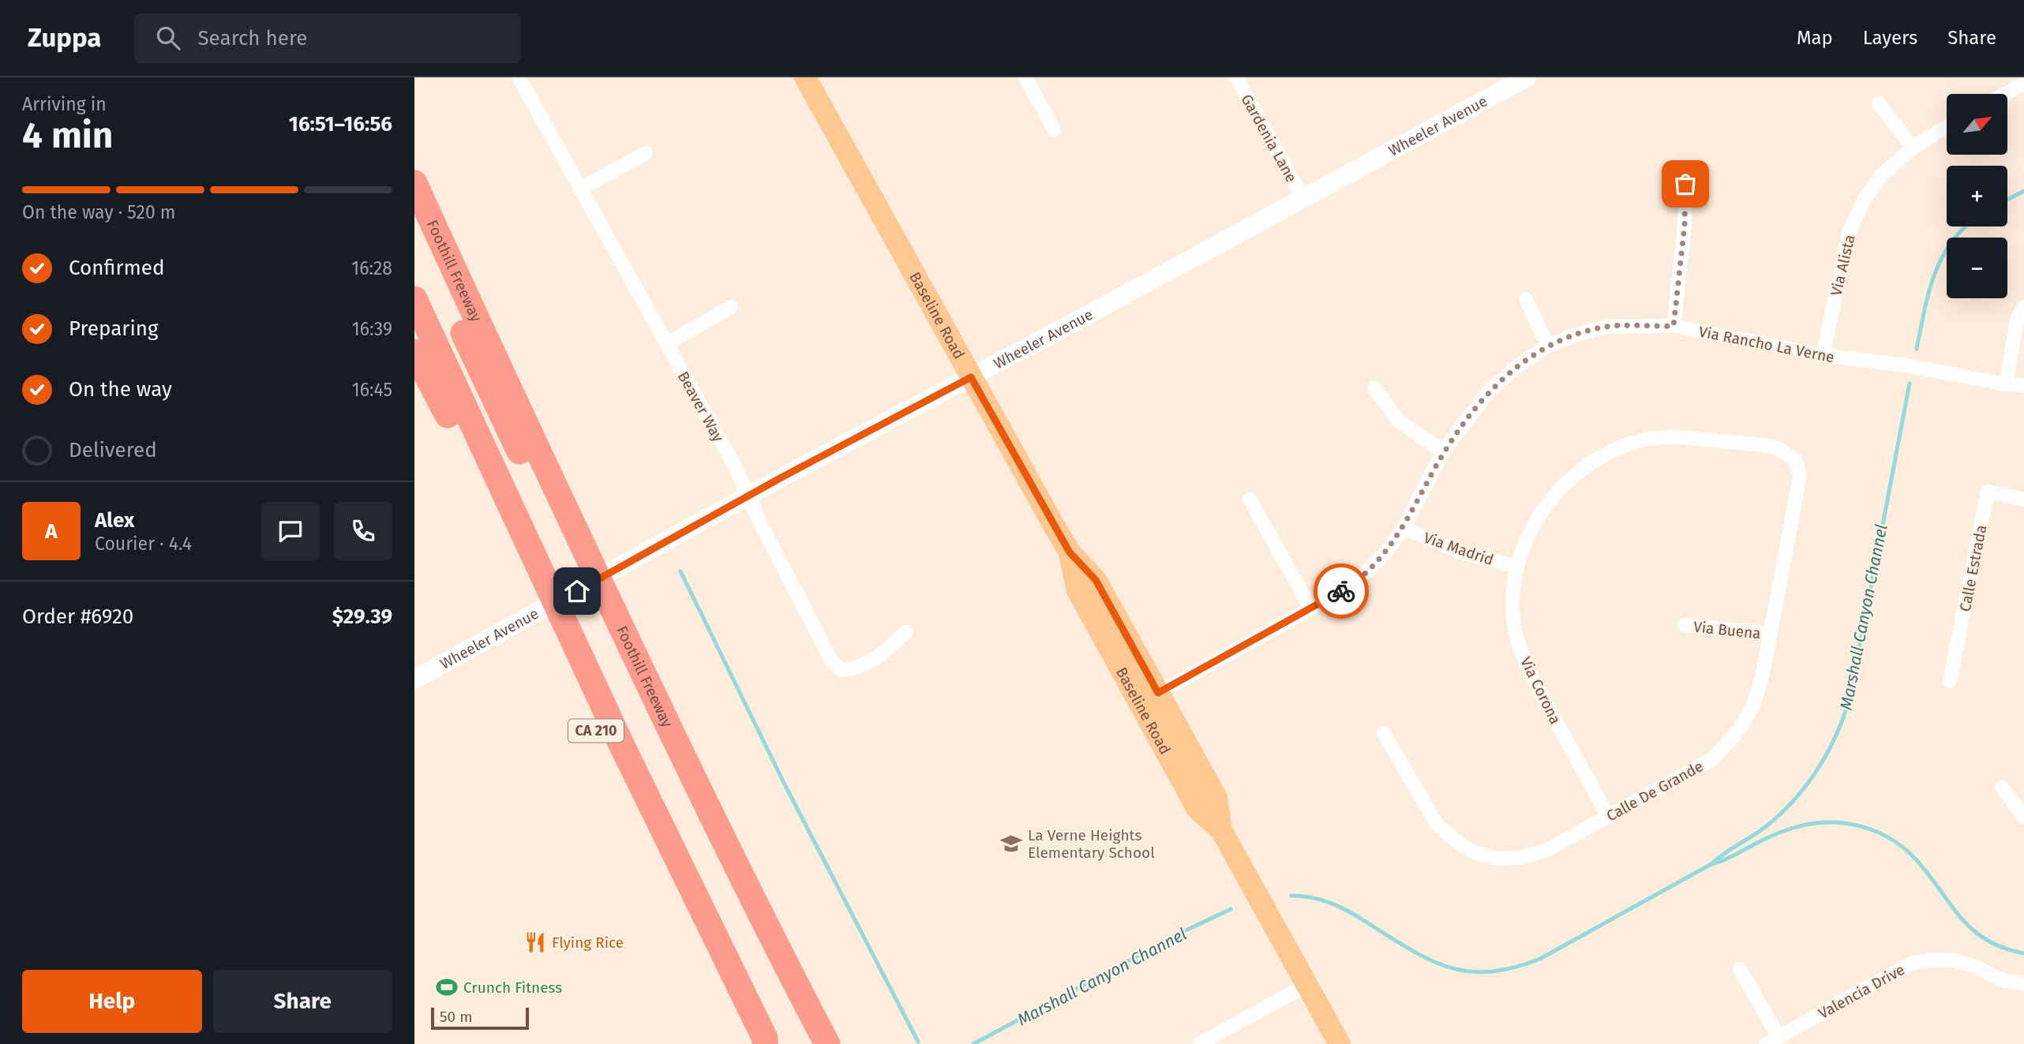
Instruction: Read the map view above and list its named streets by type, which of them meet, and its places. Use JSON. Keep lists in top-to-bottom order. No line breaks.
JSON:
{"streets":{"highway":["Foothill Freeway","CA 210"],"main road":["Wheeler Avenue","Baseline Road"],"street":["Gardenia Lane","Via Alista","Via Rancho La Verne","Beaver Way","Via Madrid","Calle Estrada","Via Buena","Via Corona","Calle De Grande","Valencia Drive"]},"crossings":[["Wheeler Avenue","Gardenia Lane"],["Wheeler Avenue","Baseline Road"],["Wheeler Avenue","Beaver Way"],["Via Alista","Via Rancho La Verne"],["Baseline Road","Via Rancho La Verne"],["Via Rancho La Verne","Via Madrid"],["Via Madrid","Via Corona"],["Via Buena","Calle De Grande"],["Via Corona","Calle De Grande"]],"water":["Marshall Canyon Channel"],"places":{"school or university":["La Verne Heights Elementary School"],"restaurant":["Flying Rice"],"sports":["Crunch Fitness"]},"scale_bar":"50 m","north":"top right","page":{"header":"Zuppa","search":"Search here","nav":["Map","Layers","Share"],"heading":["4 min","Arriving in","16:51–16:56"],"panel":["Alex","Courier · 4.4","Order #6920","$29.39"],"map_buttons":["+","−"],"bar":"On the way · 520 m","list":[["Confirmed","16:28"],["Preparing","16:39"],["On the way","16:45"],"Delivered"],"round":"A","buttons":["Help","Share"],"scale":"50 m"}}
